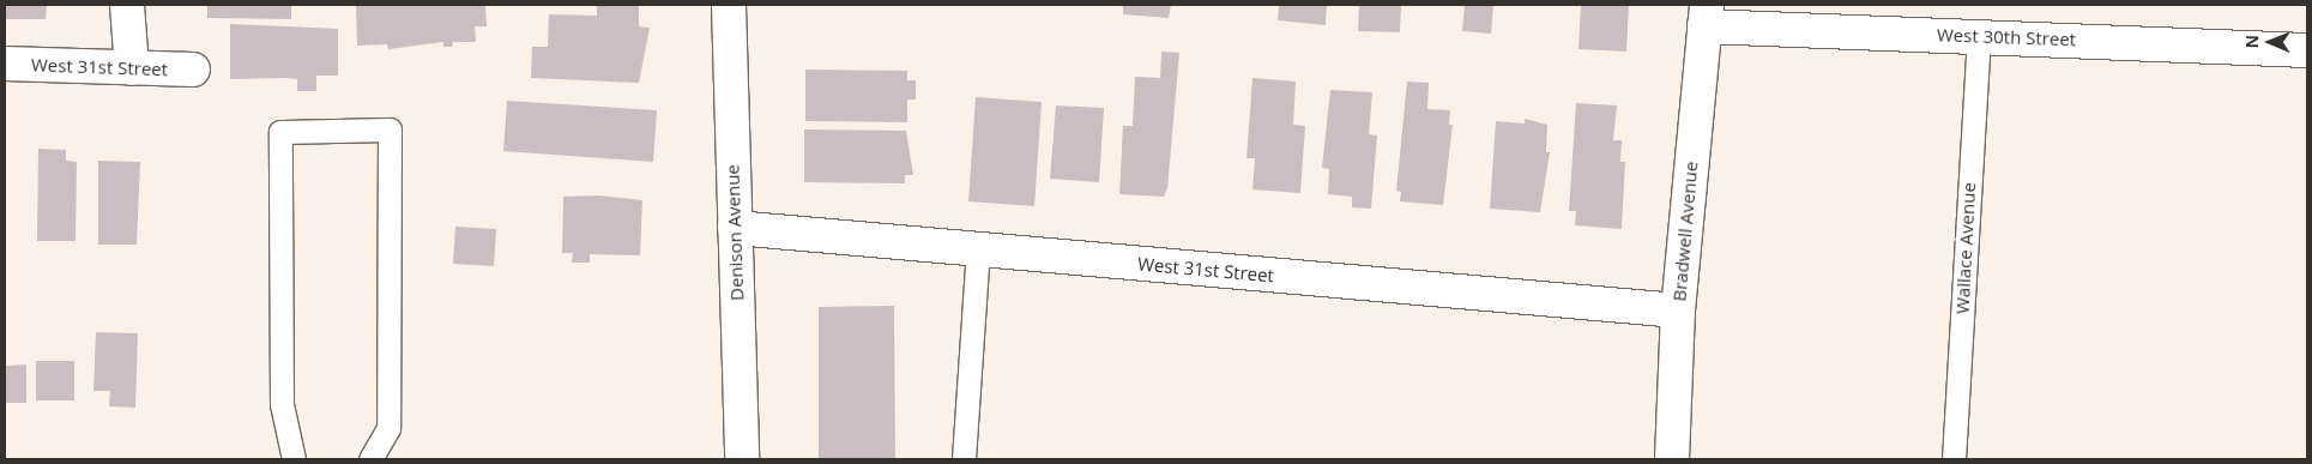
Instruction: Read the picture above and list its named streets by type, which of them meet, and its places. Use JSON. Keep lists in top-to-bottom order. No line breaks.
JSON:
{"streets":{"street":["West 30th Street","West 31st Street","Bradwell Avenue","Denison Avenue"],"lane":["Wallace Avenue"]},"crossings":[["West 30th Street","Bradwell Avenue"],["West 30th Street","Wallace Avenue"],["West 31st Street","Bradwell Avenue"],["West 31st Street","Denison Avenue"]],"north":"left"}
